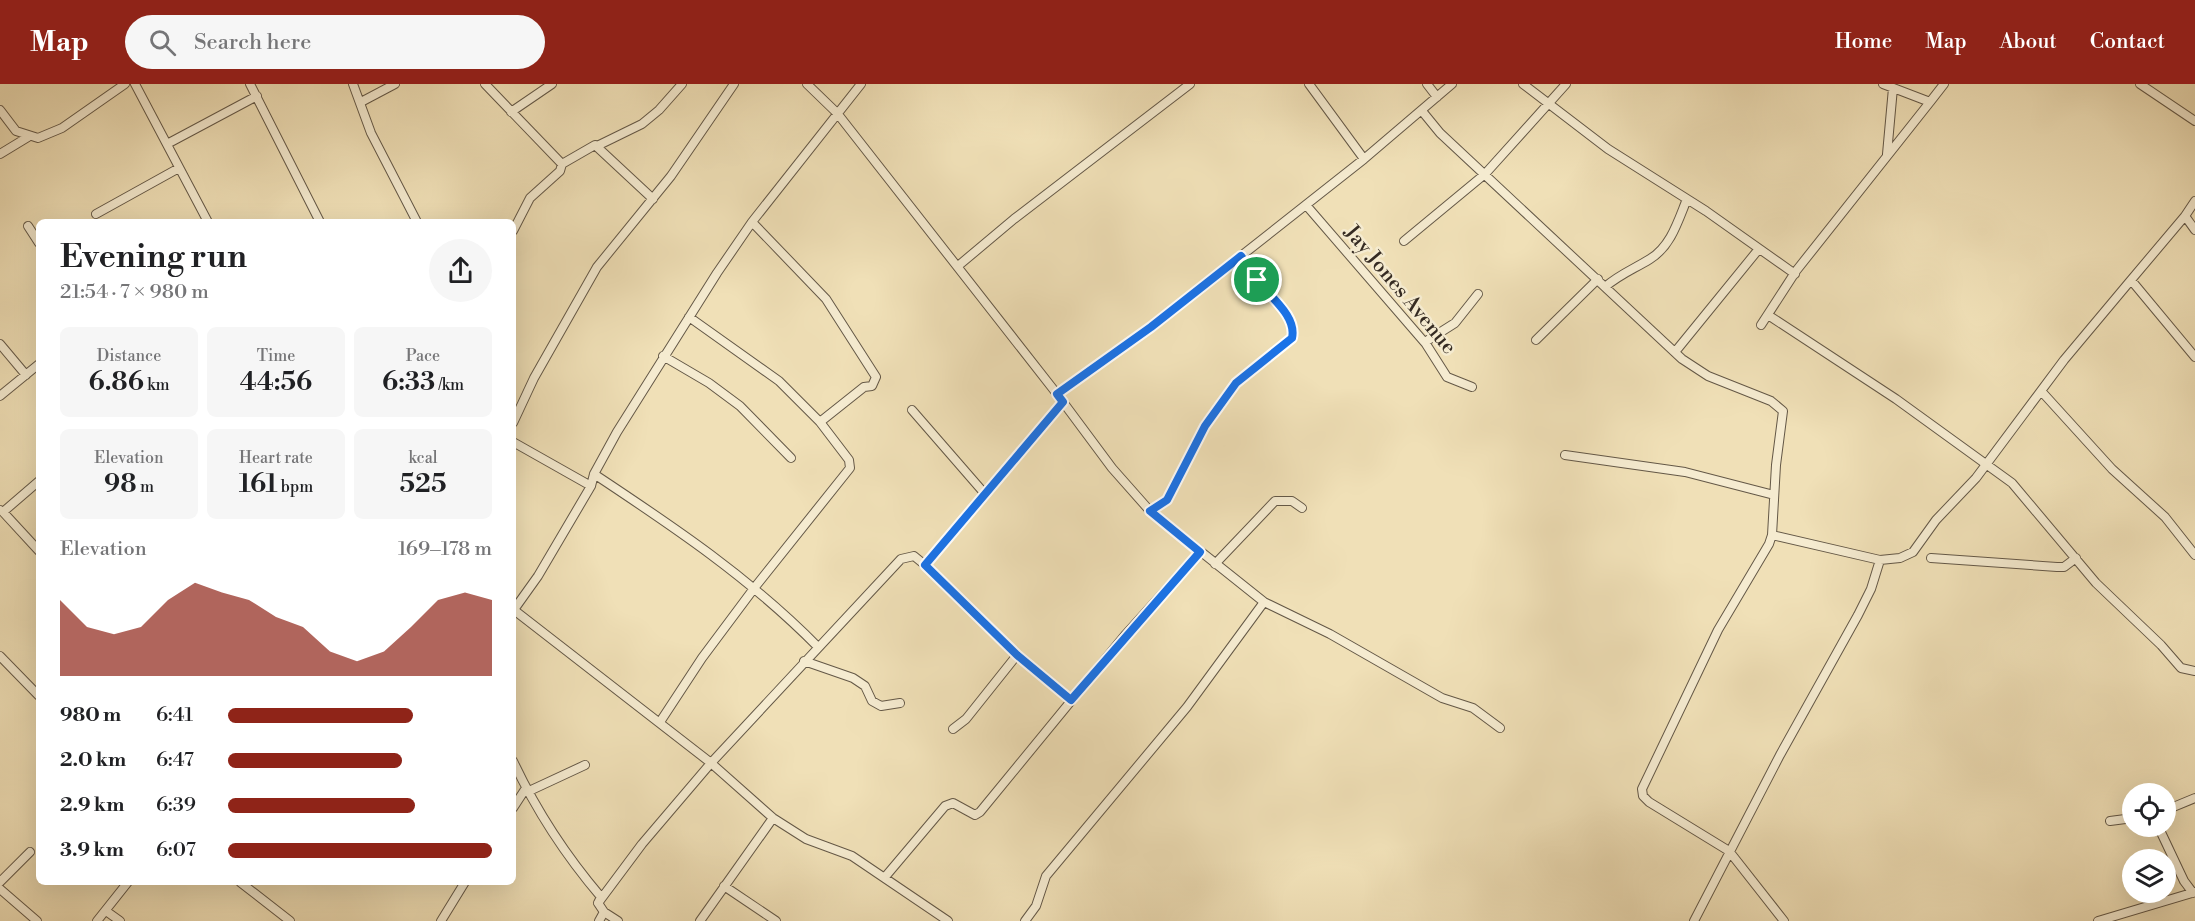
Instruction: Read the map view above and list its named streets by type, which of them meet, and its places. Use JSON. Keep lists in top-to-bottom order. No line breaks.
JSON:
{"streets":{"street":["Jay Jones Avenue"]},"page":{"header":"Map","search":"Search here","nav":["Home","Map","About","Contact"],"heading":["Evening run","21:54 · 7 × 980 m"],"stats":[["Distance","6.86 km"],["Time","44:56"],["Pace","6:33 /km"],["Elevation","98 m"],["Heart rate","161 bpm"],["kcal","525"]],"chart":["Elevation","169–178 m"],"list":[{"name":"980 m","note":"6:41"},{"name":"2.0 km","note":"6:47"},{"name":"2.9 km","note":"6:39"},{"name":"3.9 km","note":"6:07"}]}}
